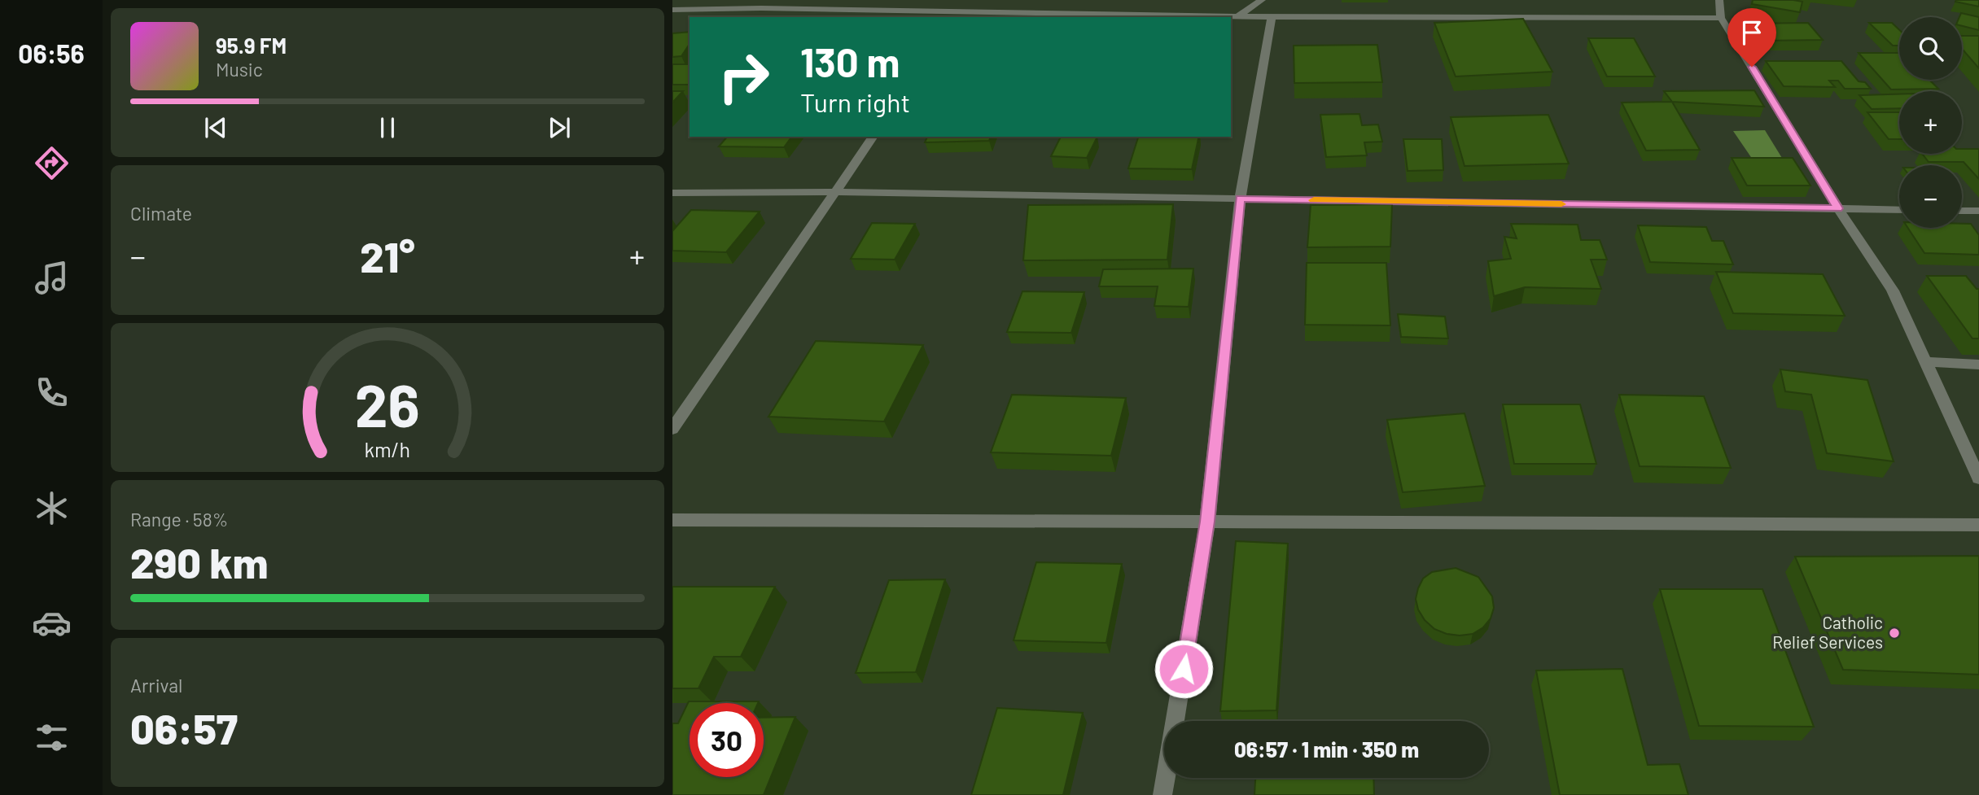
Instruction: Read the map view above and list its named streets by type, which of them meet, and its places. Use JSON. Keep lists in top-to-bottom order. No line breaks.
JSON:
{"places":["Catholic Relief Services"],"page":{"tabs":"06:56","map_buttons":["+","−"],"turn":["130 m","Turn right"],"song":["95.9 FM","Music"],"tile":["Climate",["Range · 58%","290 km"],["Arrival","06:57"]],"heat":["−","21°","+"],"limit":"30","trip":"06:57 · 1 min · 350 m","gauge":["26","km/h"]}}
